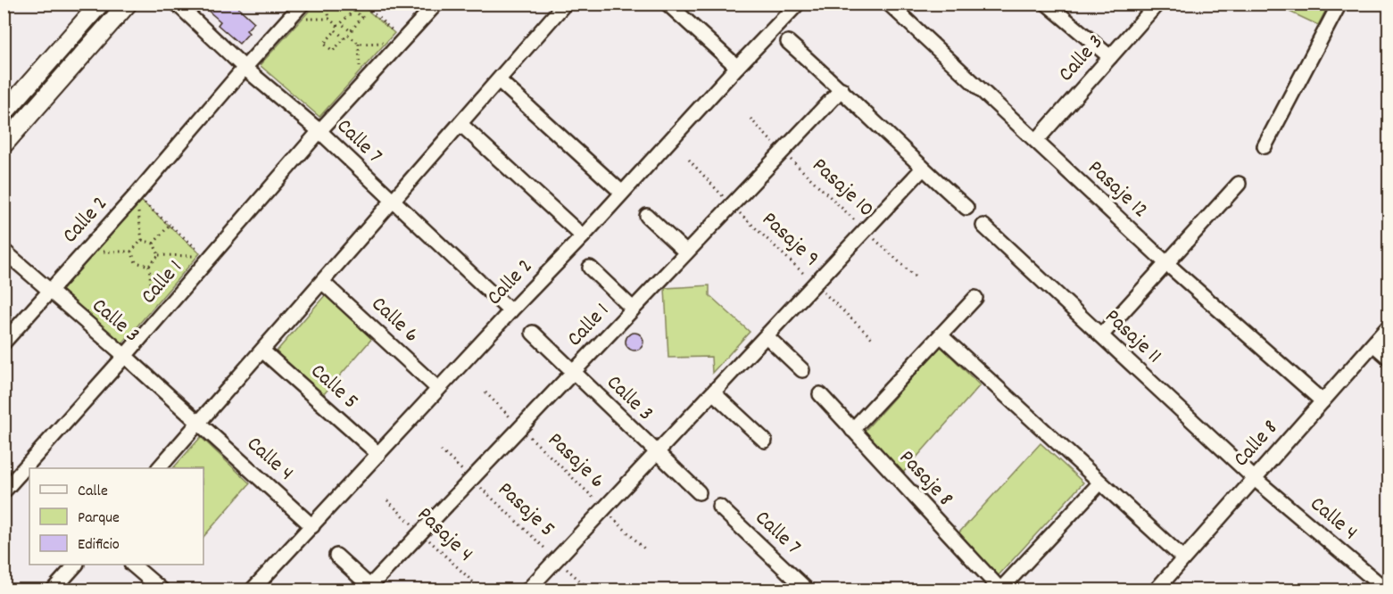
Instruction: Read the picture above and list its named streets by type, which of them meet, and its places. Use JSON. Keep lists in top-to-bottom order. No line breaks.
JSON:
{"streets":{"street":["Calle 3","Calle 7","Pasaje 12","Calle 2","Calle 1","Calle 6","Pasaje 11","Calle 5","Calle 8","Calle 4","Pasaje 8"],"path":["Pasaje 10","Pasaje 9","Pasaje 6","Pasaje 5","Pasaje 4"]},"crossings":[["Calle 3","Pasaje 12"],["Calle 3","Calle 2"],["Calle 3","Calle 1"],["Calle 3","Calle 4"],["Calle 7","Calle 2"],["Calle 7","Calle 1"],["Pasaje 10","Calle 1"],["Pasaje 12","Calle 8"],["Calle 2","Calle 6"],["Calle 2","Calle 5"],["Calle 2","Calle 4"],["Pasaje 9","Calle 1"],["Calle 1","Pasaje 6"],["Calle 1","Pasaje 5"],["Calle 1","Pasaje 4"],["Pasaje 11","Calle 8"],["Pasaje 11","Calle 4"],["Calle 8","Calle 4"]],"legend":["Calle","Parque","Edificio"]}
